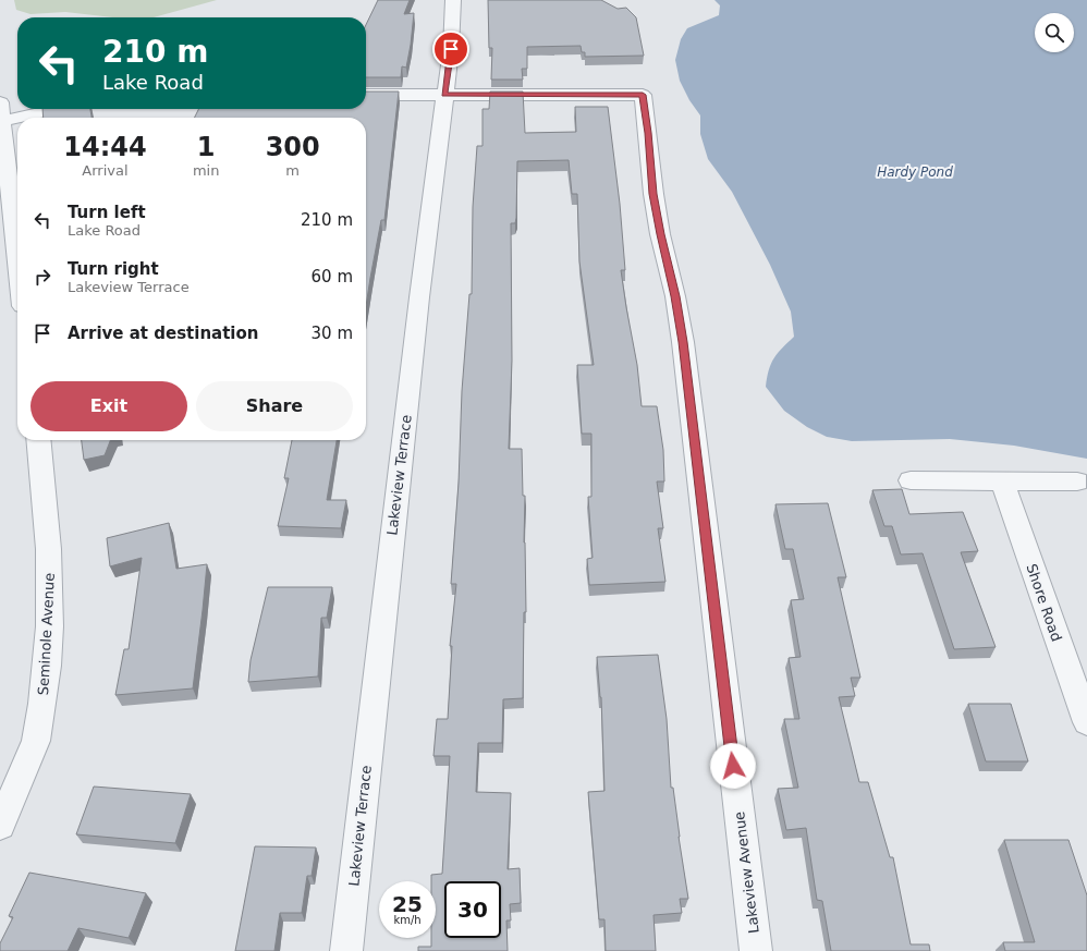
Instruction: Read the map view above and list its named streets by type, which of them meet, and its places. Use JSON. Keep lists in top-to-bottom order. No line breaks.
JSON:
{"streets":{"street":["Lakeview Terrace","Shore Road","Seminole Avenue","Lakeview Avenue"]},"crossings":[["Lakeview Terrace","Lakeview Avenue"]],"water":["Hardy Pond"],"page":{"turn":["210 m","Lake Road"],"eta":["14:44","Arrival","1","min","300","m"],"list":[{"name":"Turn left","note":"Lake Road","value":"210 m"},{"name":"Turn right","note":"Lakeview Terrace","value":"60 m"},{"name":"Arrive at destination","value":"30 m"}],"buttons":["Exit","Share"],"speed":"25 km/h","limit":"30"}}
